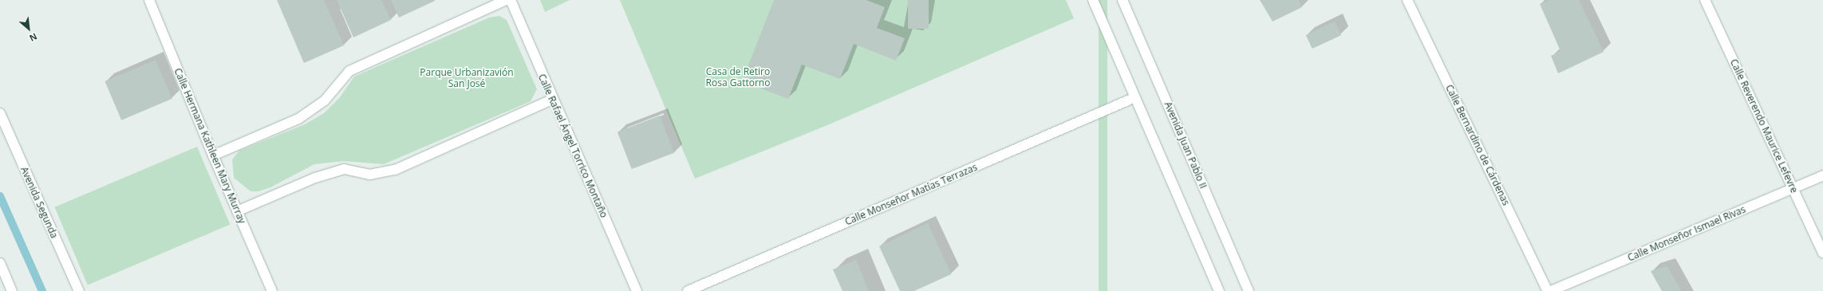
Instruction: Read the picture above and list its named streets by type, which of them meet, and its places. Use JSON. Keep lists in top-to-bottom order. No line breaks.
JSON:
{"streets":{"street":["Calle Reverendo Maurice Lefevre","Avenida Juan Pablo II","Calle Bernardino de Cárdenas","Calle Hermana Kathleen Mary Murray","Calle Rafael Ángel Torrico Montaño","Calle Monseñor Matías Terrazas","Avenida Segunda","Calle Monseñor Ismael Rivas"]},"crossings":[["Calle Reverendo Maurice Lefevre","Calle Monseñor Ismael Rivas"]],"parks":["Casa de Retiro Rosa Gattorno","Parque Urbanizavión San José"],"north":"bottom right"}
